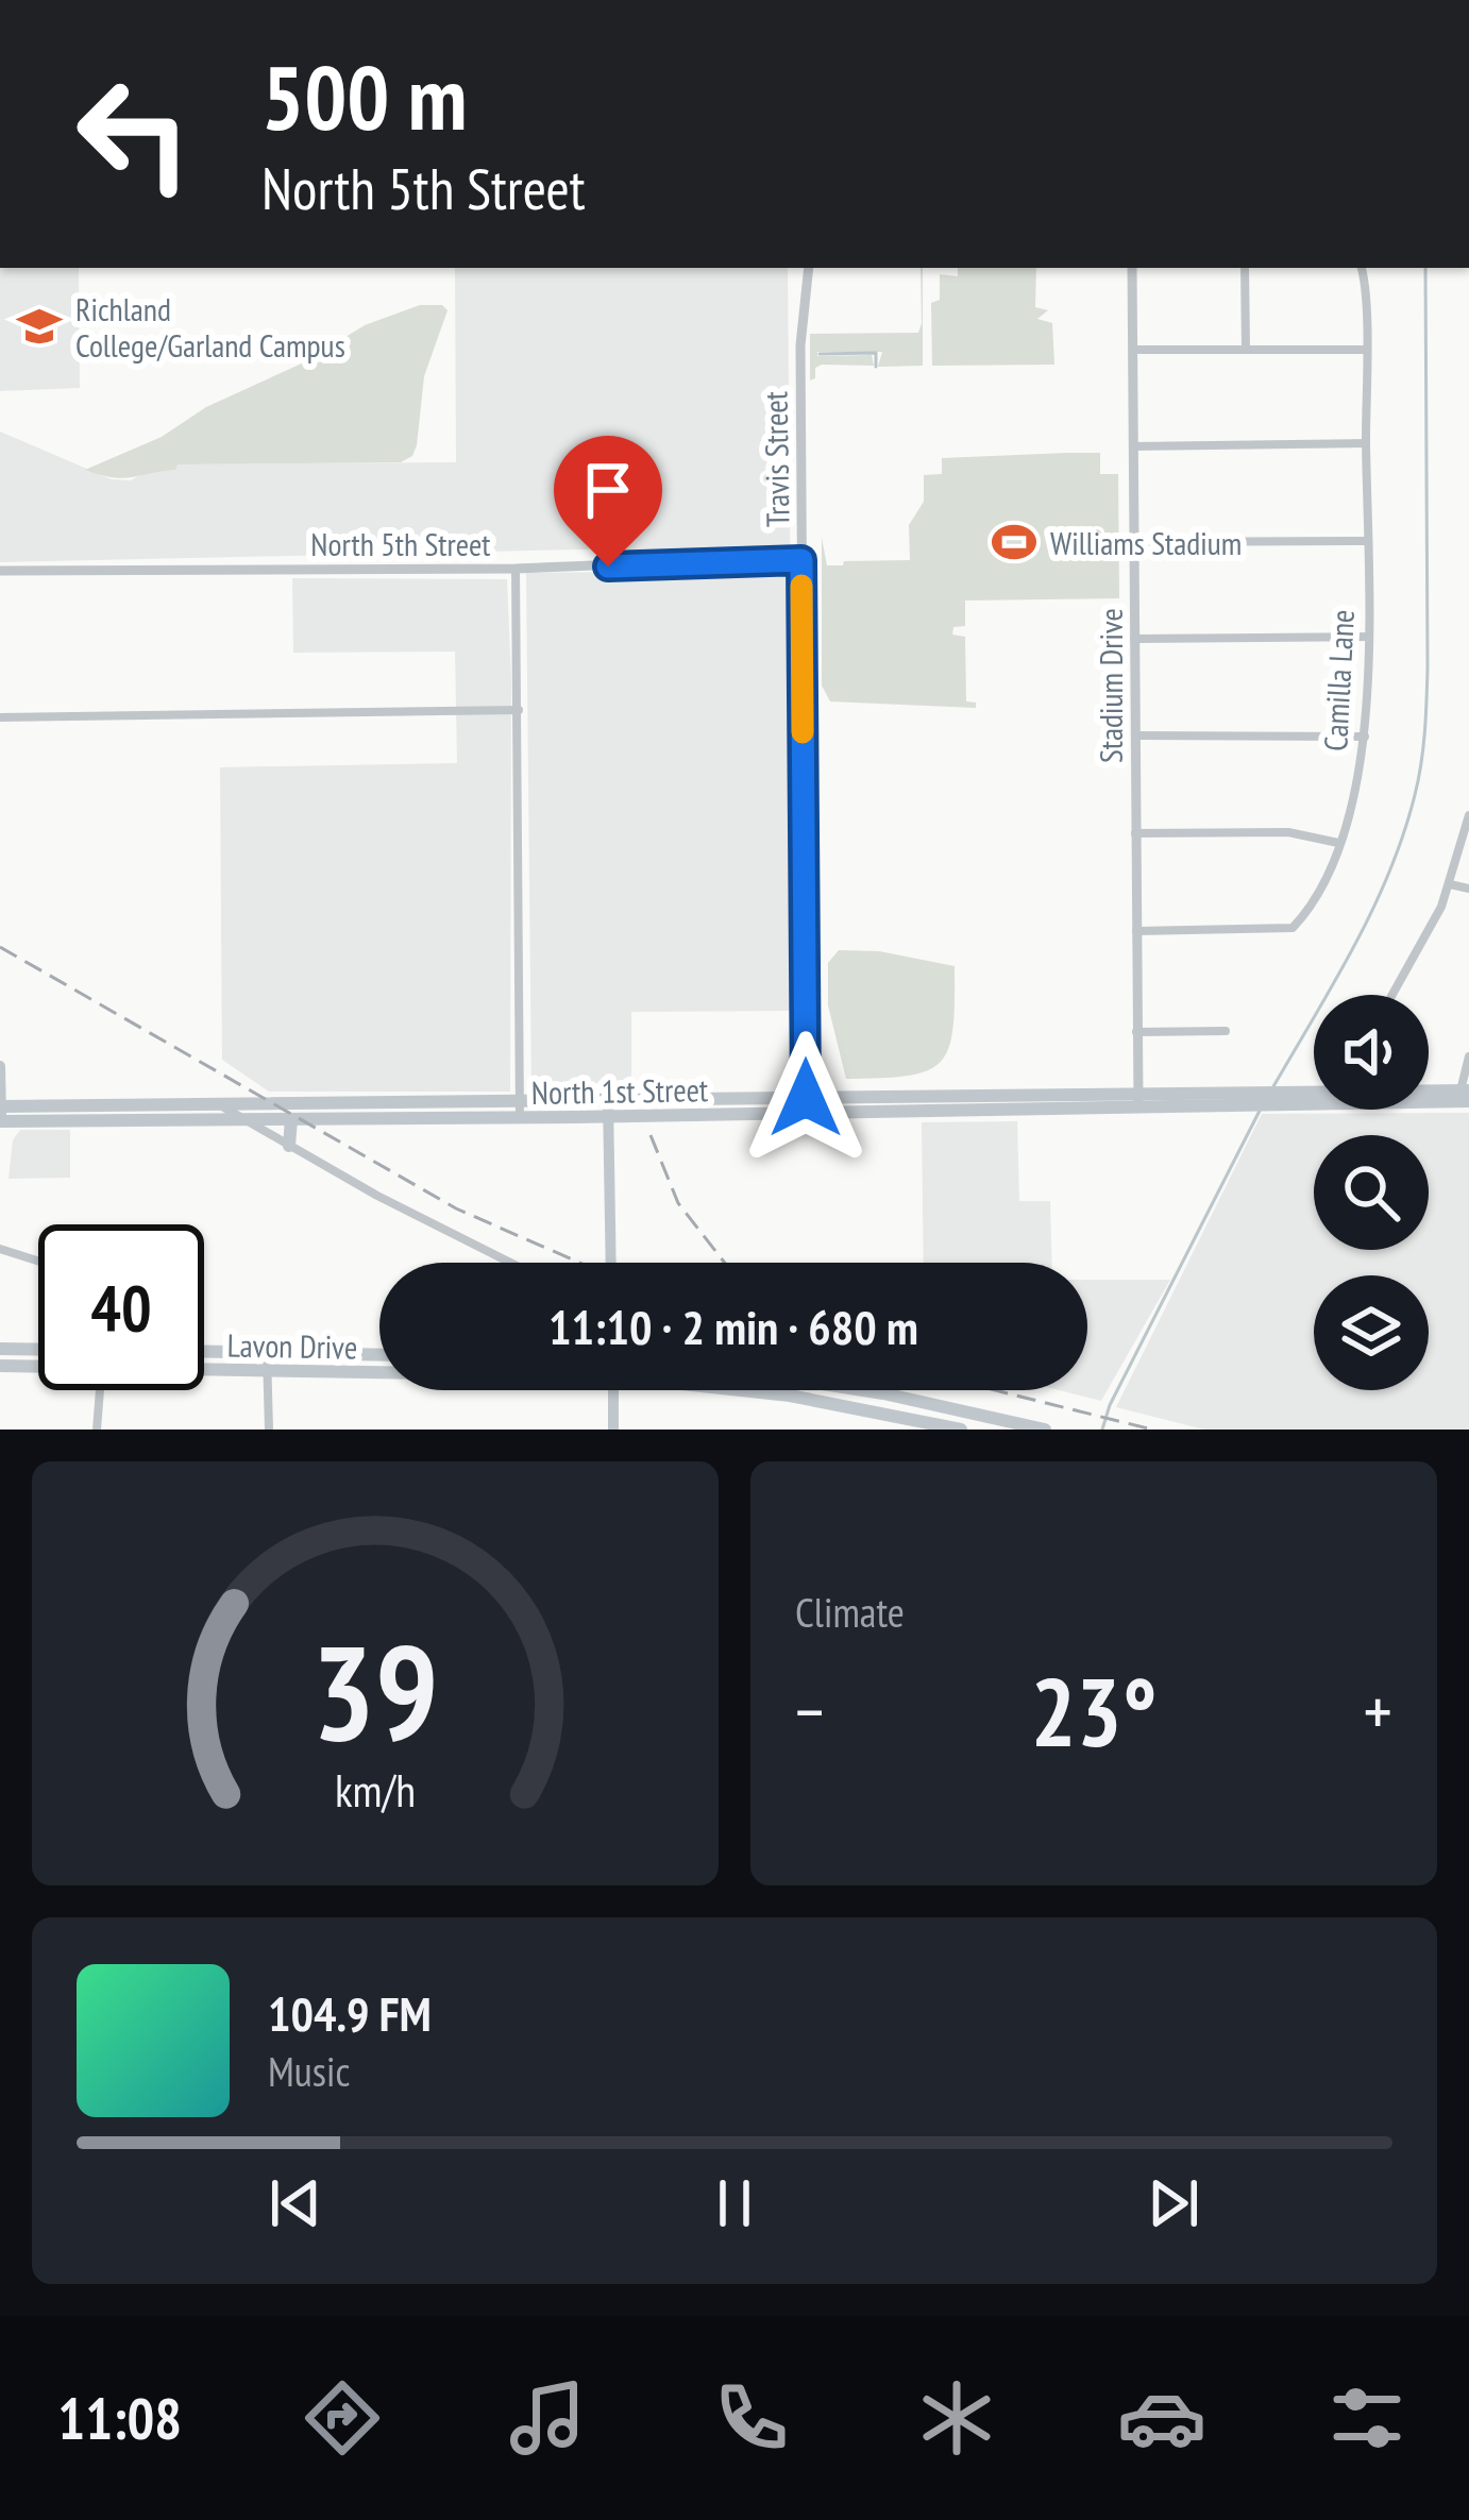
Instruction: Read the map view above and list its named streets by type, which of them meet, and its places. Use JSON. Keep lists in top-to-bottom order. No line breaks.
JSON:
{"streets":{"main road":["North 1st Street","Lavon Drive"],"street":["Travis Street","North 5th Street","Camilla Lane","Stadium Drive"]},"crossings":[["Travis Street","North 5th Street"],["Travis Street","North 1st Street"],["Camilla Lane","Stadium Drive"],["Stadium Drive","North 1st Street"]],"places":{"school or university":["Richland College/Garland Campus"],"sports":["Williams Stadium"]},"page":{"turn":["500 m","North 5th Street"],"limit":"40","trip":"11:10 · 2 min · 680 m","tile":"Climate","heat":["−","23°","+"],"song":["104.9 FM","Music"],"tabs":"11:08","gauge":["39","km/h"]}}
